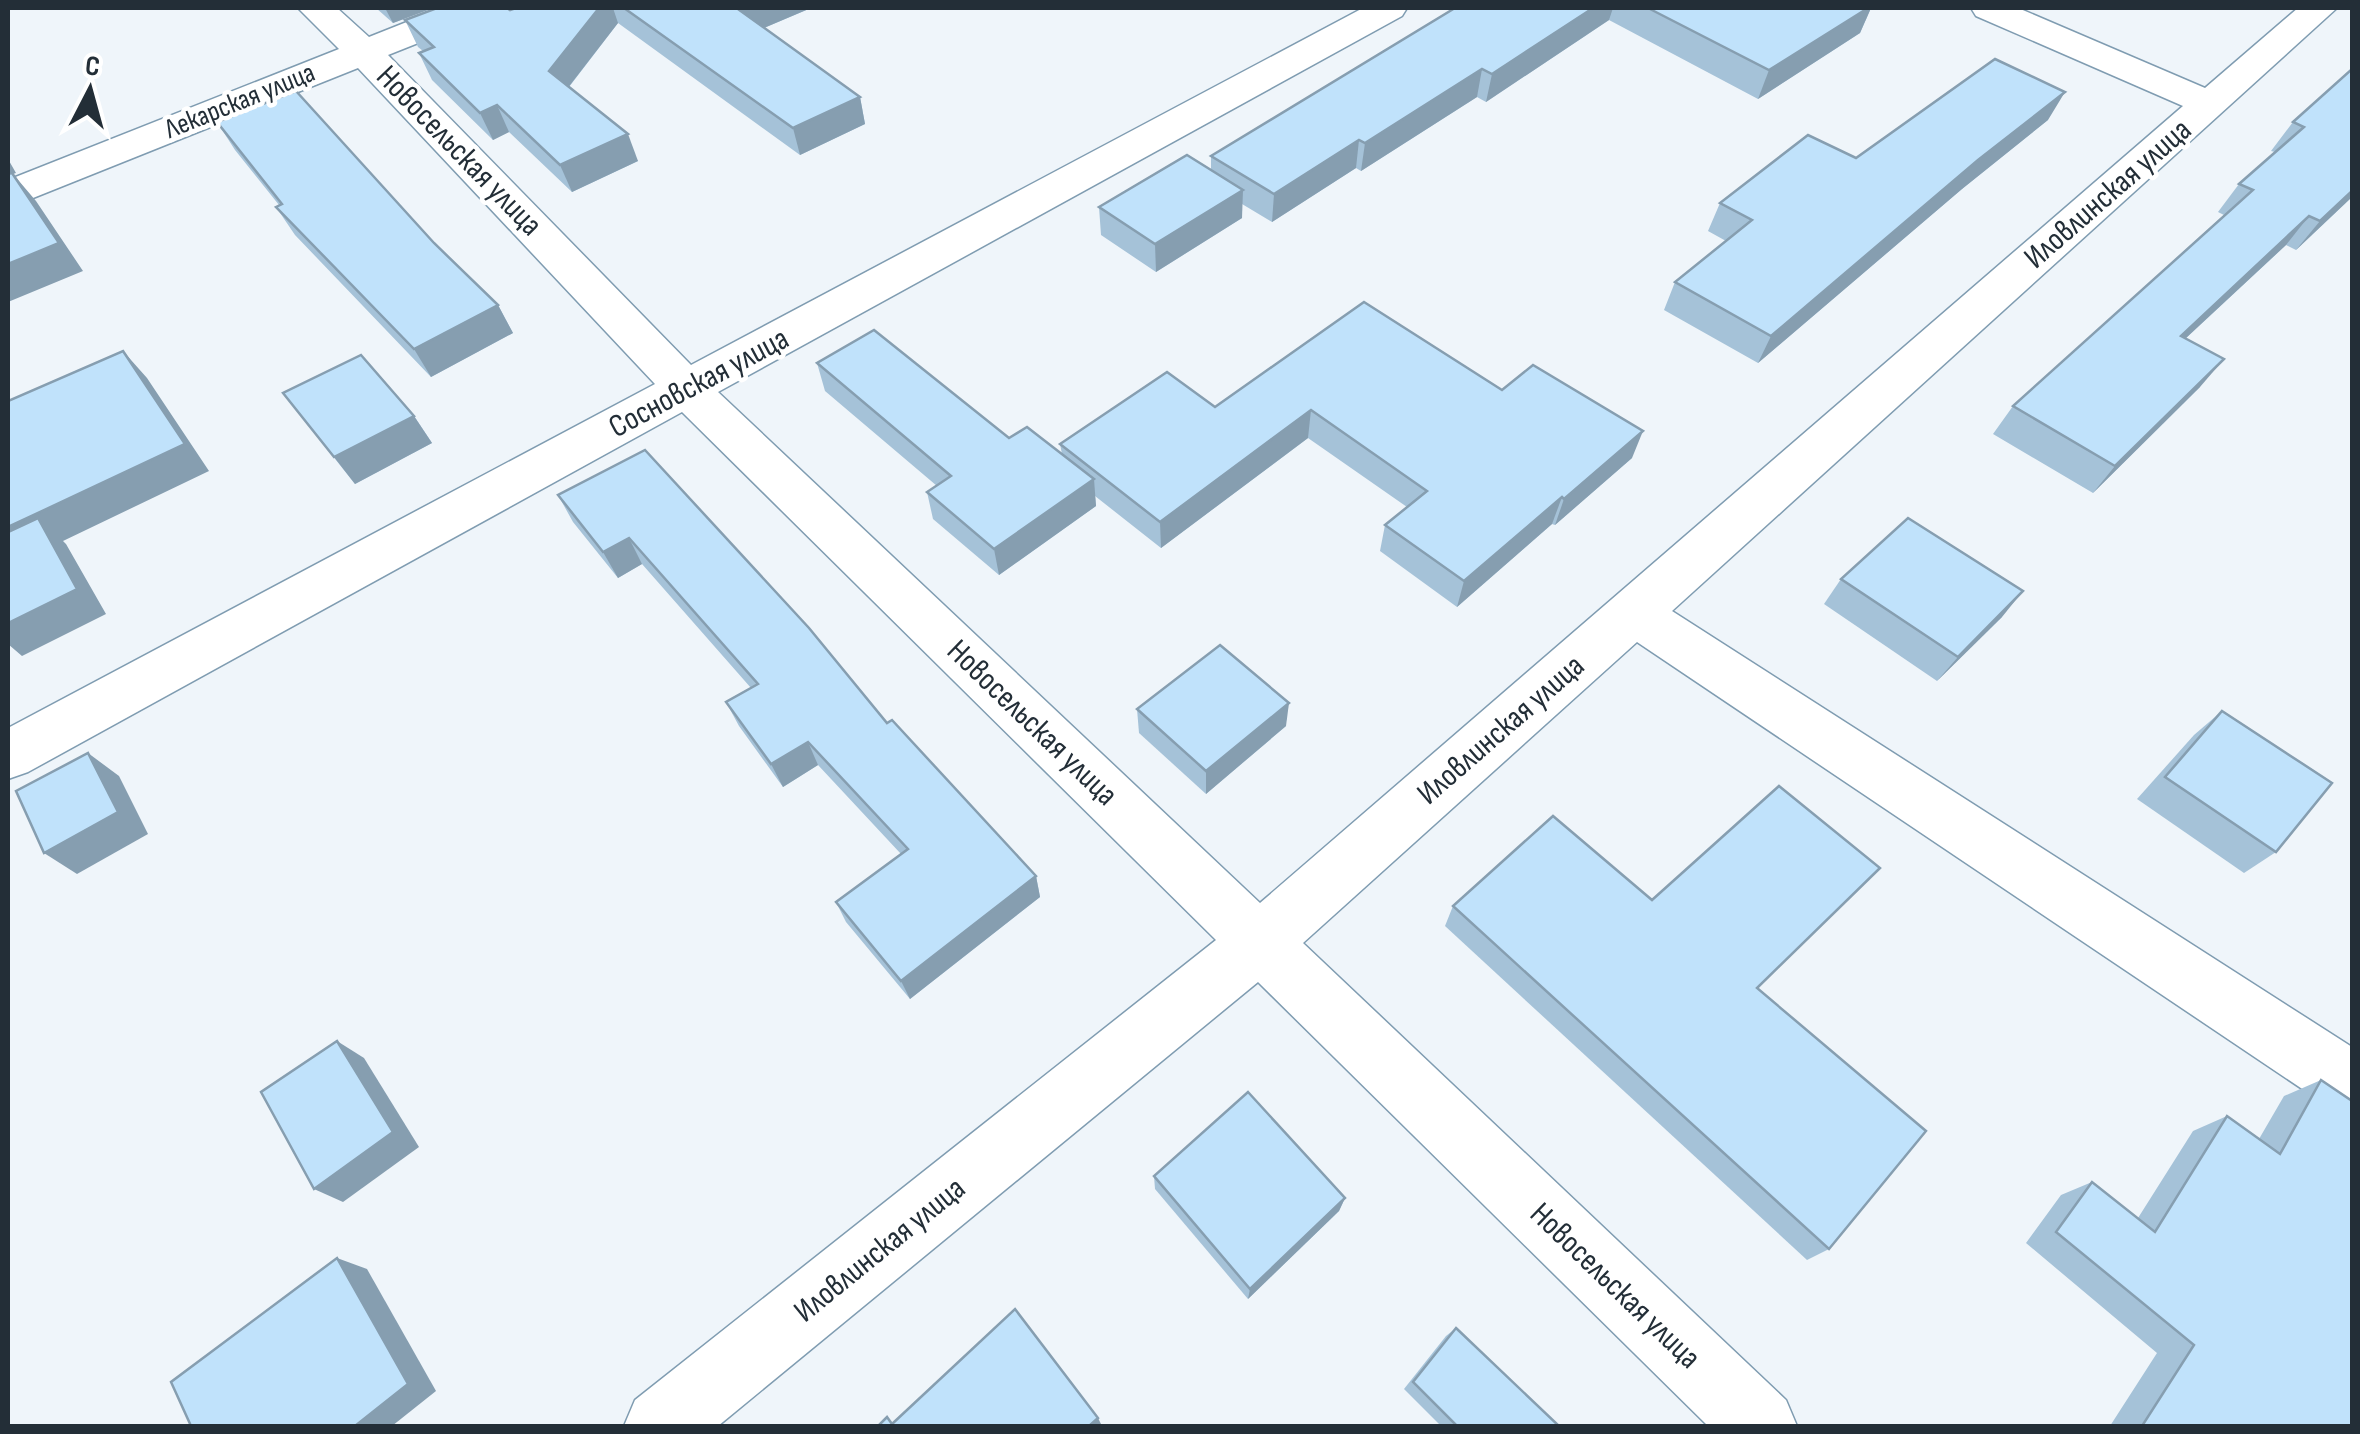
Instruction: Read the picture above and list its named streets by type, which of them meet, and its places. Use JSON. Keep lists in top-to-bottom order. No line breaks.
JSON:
{"streets":{"street":["Лекарская улица","Новосельская улица","Иловлинская улица","Сосновская улица"]},"crossings":[["Лекарская улица","Новосельская улица"],["Новосельская улица","Иловлинская улица"],["Новосельская улица","Сосновская улица"]],"north":"top"}
